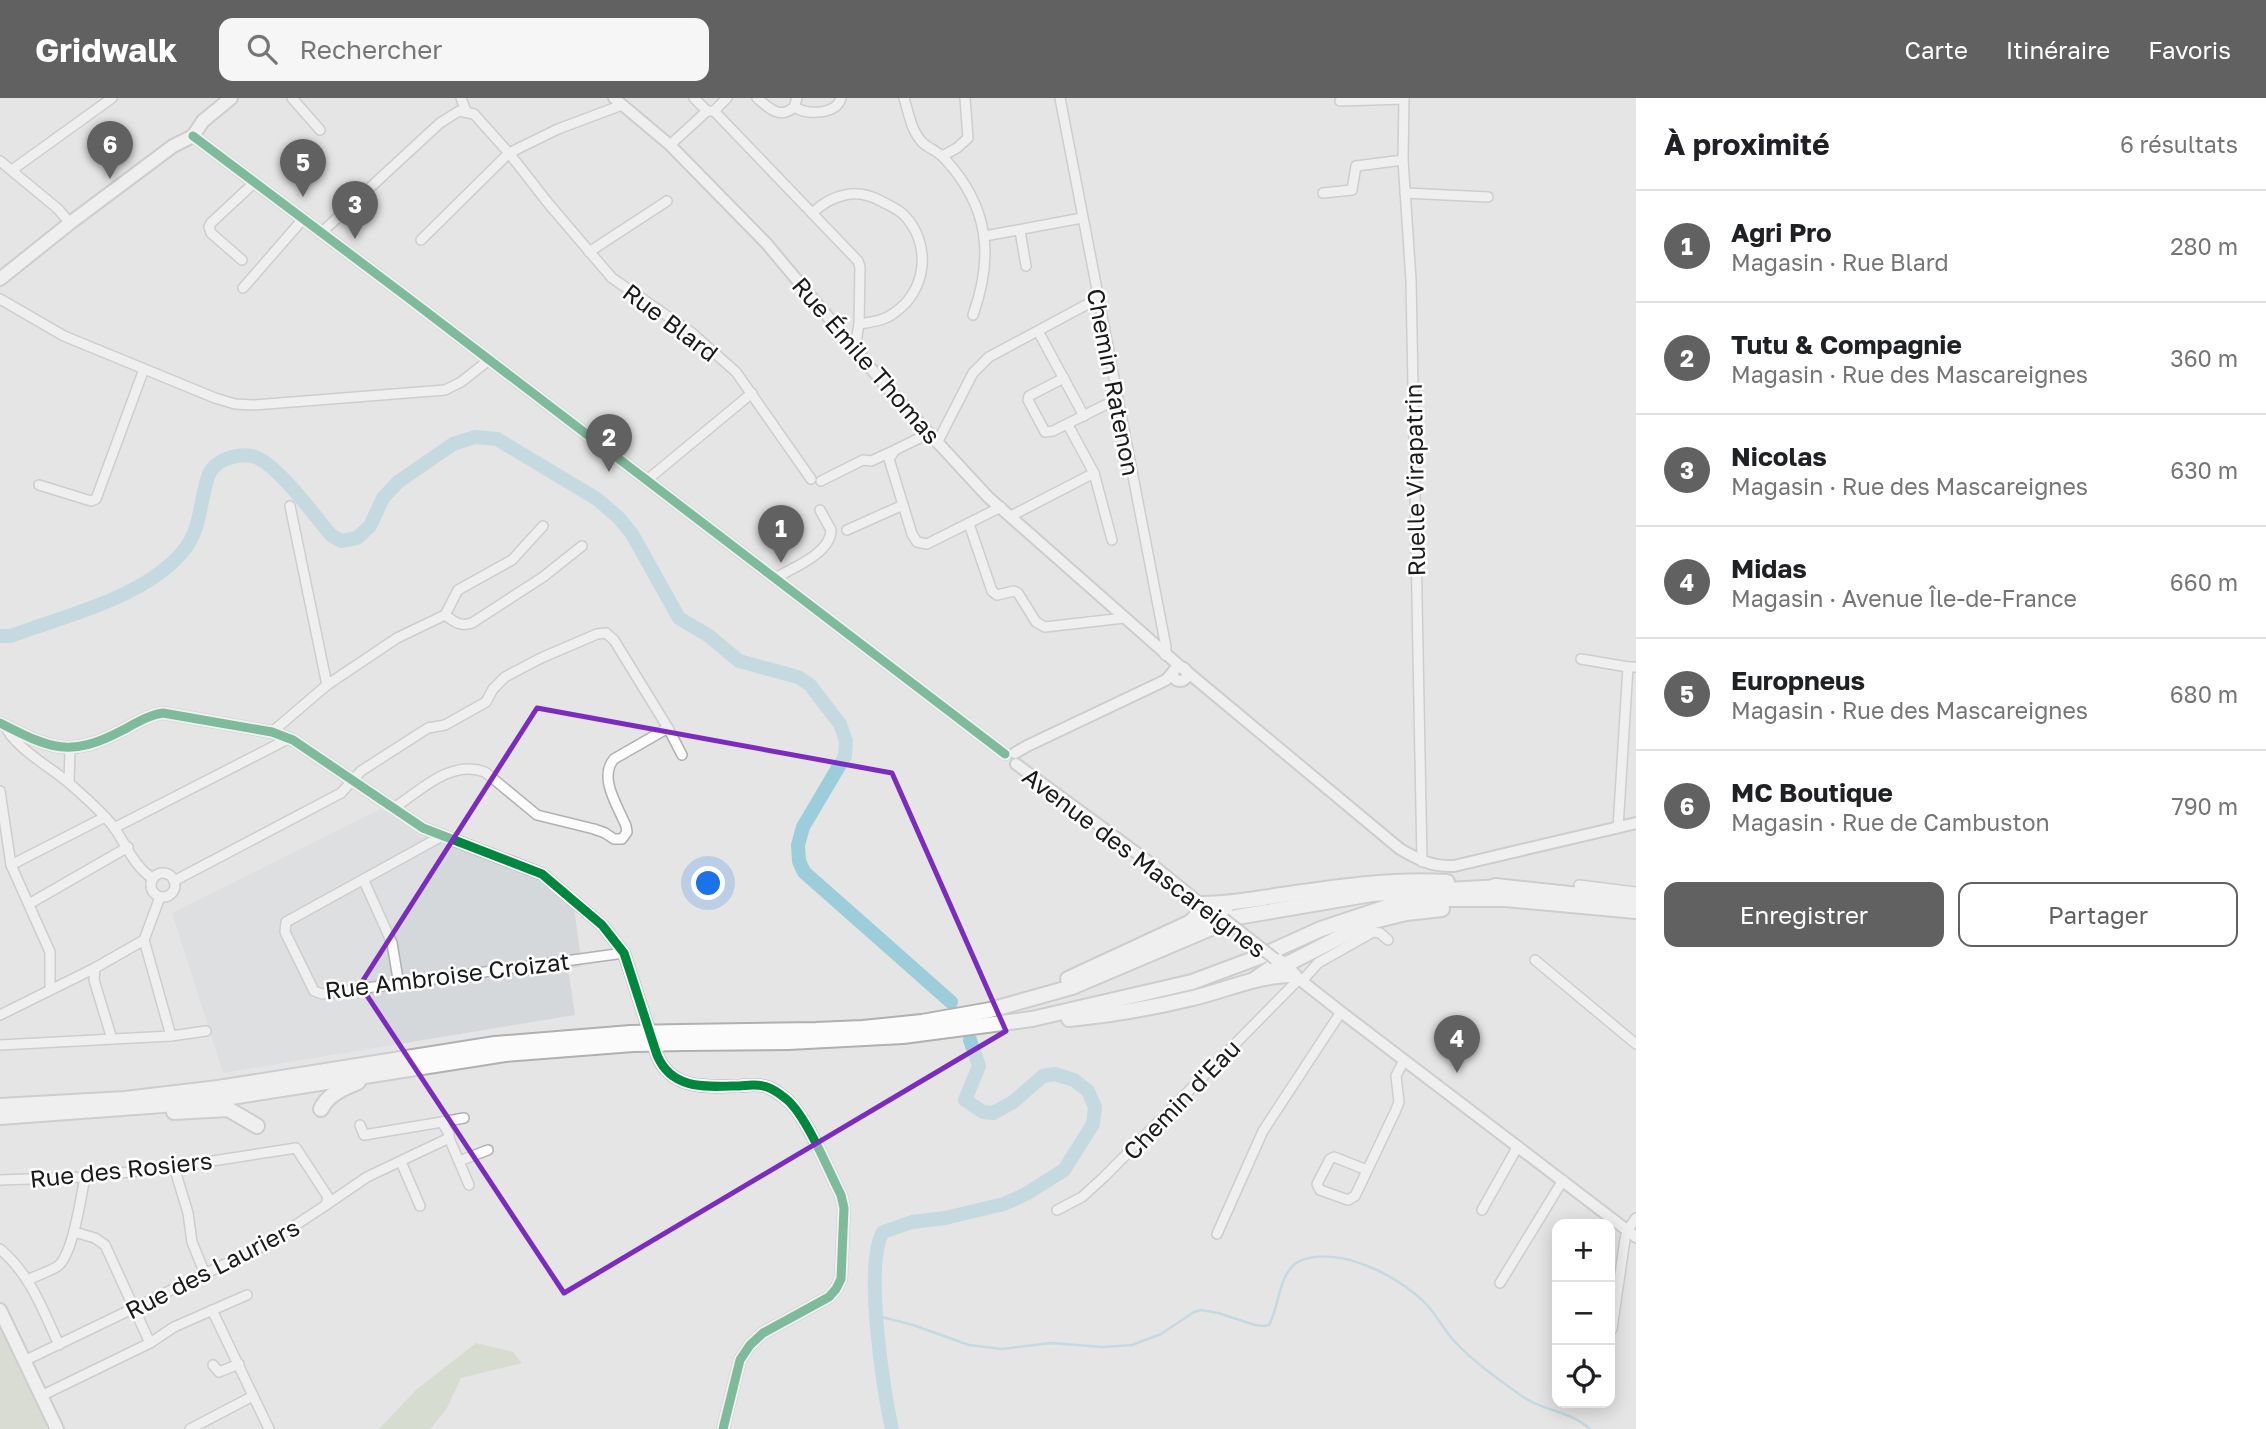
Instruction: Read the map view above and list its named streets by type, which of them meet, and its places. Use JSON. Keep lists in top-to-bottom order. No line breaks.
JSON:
{"streets":{"street":["Rue Blard","Rue Émile Thomas","Chemin Ratenon","Ruelle Virapatrin","Avenue des Mascareignes","Rue Ambroise Croizat","Chemin d'Eau","Rue des Rosiers","Rue des Lauriers"]},"crossings":[["Rue Émile Thomas","Chemin Ratenon"],["Avenue des Mascareignes","Chemin d'Eau"],["Rue des Rosiers","Rue des Lauriers"]],"page":{"header":"Gridwalk","search":"Rechercher","nav":["Carte","Itinéraire","Favoris"],"heading":["À proximité","6 résultats"],"pins":["6","5","3","2","1","4"],"list":[{"mark":"1","name":"Agri Pro","note":"Magasin · Rue Blard","value":"280 m"},{"mark":"2","name":"Tutu & Compagnie","note":"Magasin · Rue des Mascareignes","value":"360 m"},{"mark":"3","name":"Nicolas","note":"Magasin · Rue des Mascareignes","value":"630 m"},{"mark":"4","name":"Midas","note":"Magasin · Avenue Île-de-France","value":"660 m"},{"mark":"5","name":"Europneus","note":"Magasin · Rue des Mascareignes","value":"680 m"},{"mark":"6","name":"MC Boutique","note":"Magasin · Rue de Cambuston","value":"790 m"}],"buttons":["Enregistrer","Partager"],"map_buttons":["+","−"]}}
